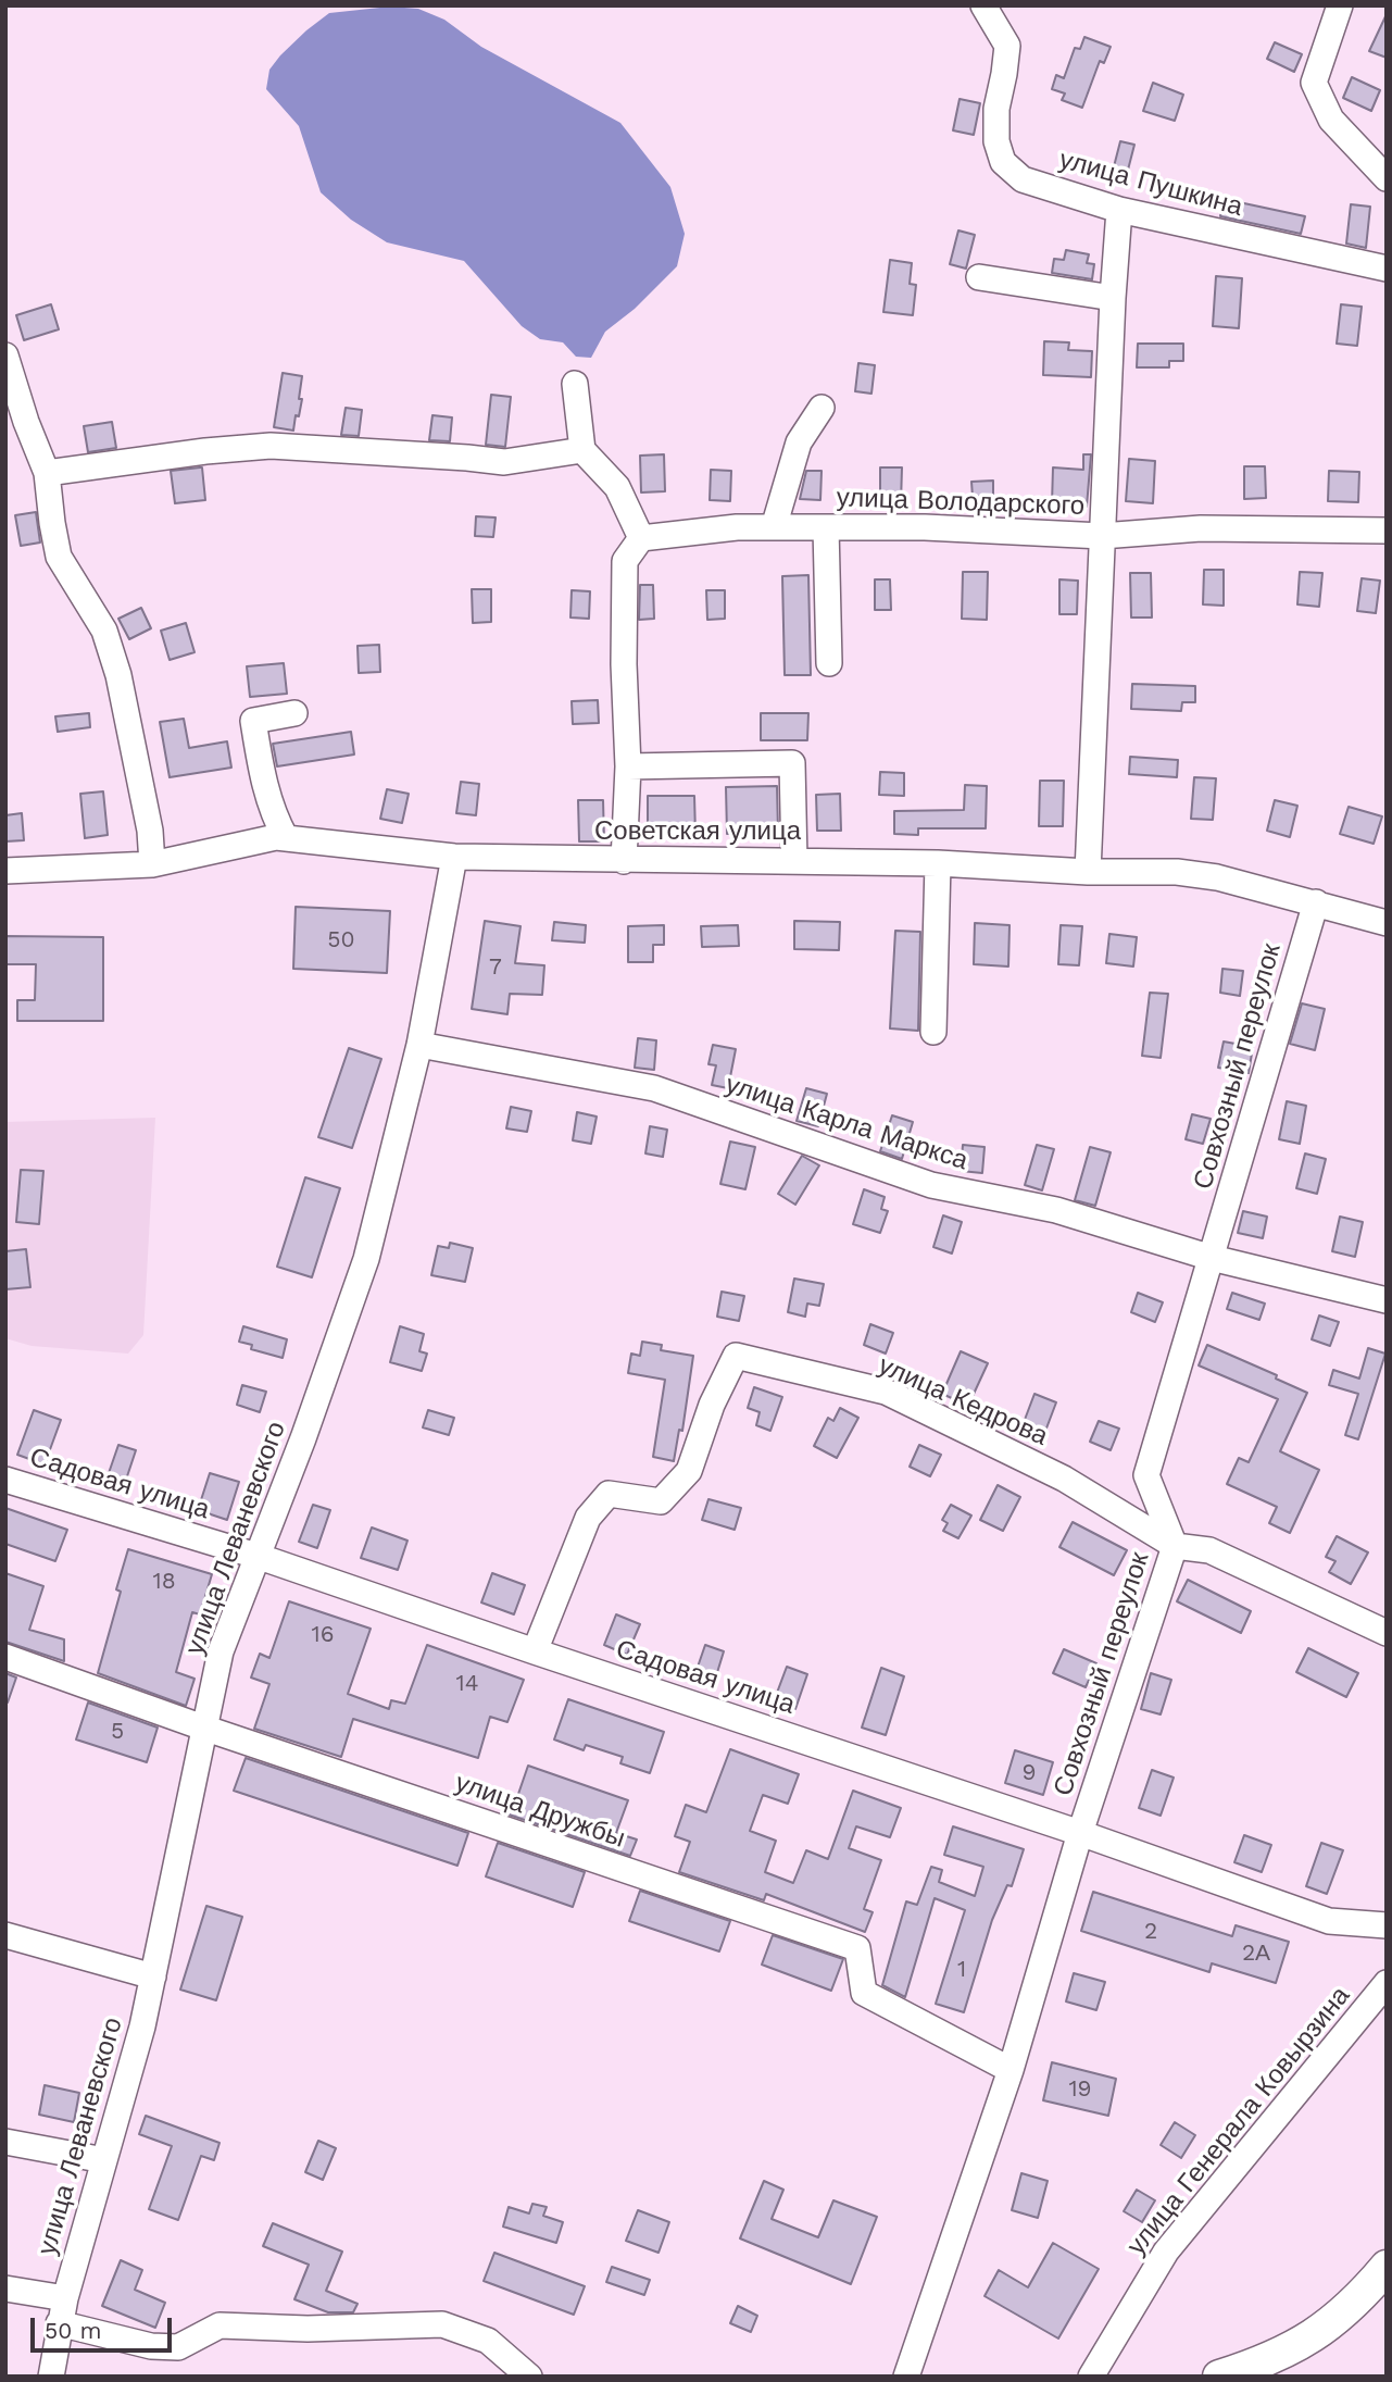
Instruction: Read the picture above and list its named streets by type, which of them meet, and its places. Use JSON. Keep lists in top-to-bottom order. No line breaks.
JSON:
{"streets":{"street":["улица Пушкина","улица Володарского","Советская улица","Совхозный переулок","улица Карла Маркса","улица Кедрова","Садовая улица","улица Леваневского","улица Дружбы","улица Генерала Ковырзина"]},"crossings":[["Советская улица","Совхозный переулок"],["Советская улица","улица Леваневского"],["Совхозный переулок","улица Карла Маркса"],["Совхозный переулок","улица Кедрова"],["Совхозный переулок","Садовая улица"],["Совхозный переулок","улица Дружбы"],["улица Карла Маркса","улица Леваневского"],["улица Кедрова","Садовая улица"],["Садовая улица","улица Леваневского"],["улица Леваневского","улица Дружбы"]],"house_numbers":["50","7","18","16","14","5","9","2","2А","1","19"],"scale_bar":"50 m"}
